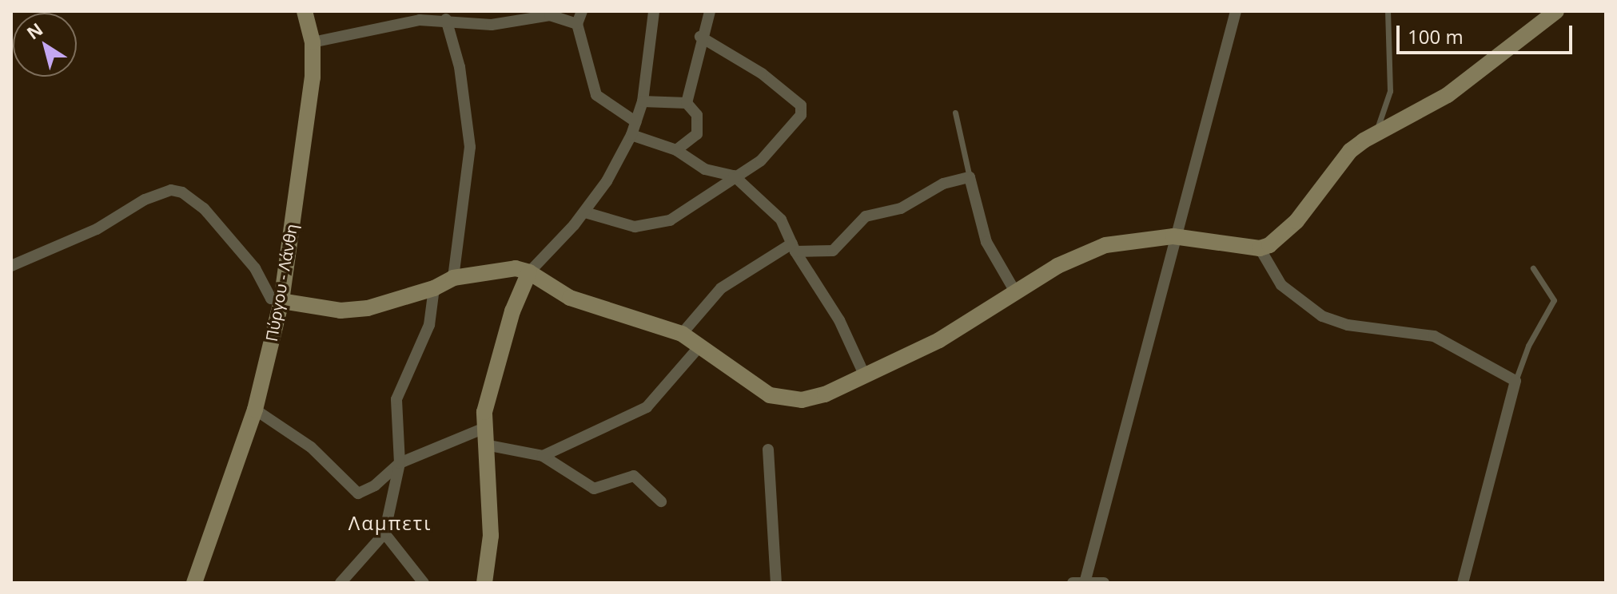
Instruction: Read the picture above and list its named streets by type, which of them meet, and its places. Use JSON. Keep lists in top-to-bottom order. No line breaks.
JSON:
{"streets":{"street":["Πύργου - Λάνθη"]},"districts":["Λαμπετι"],"scale_bar":"100 m","north":"top left"}
